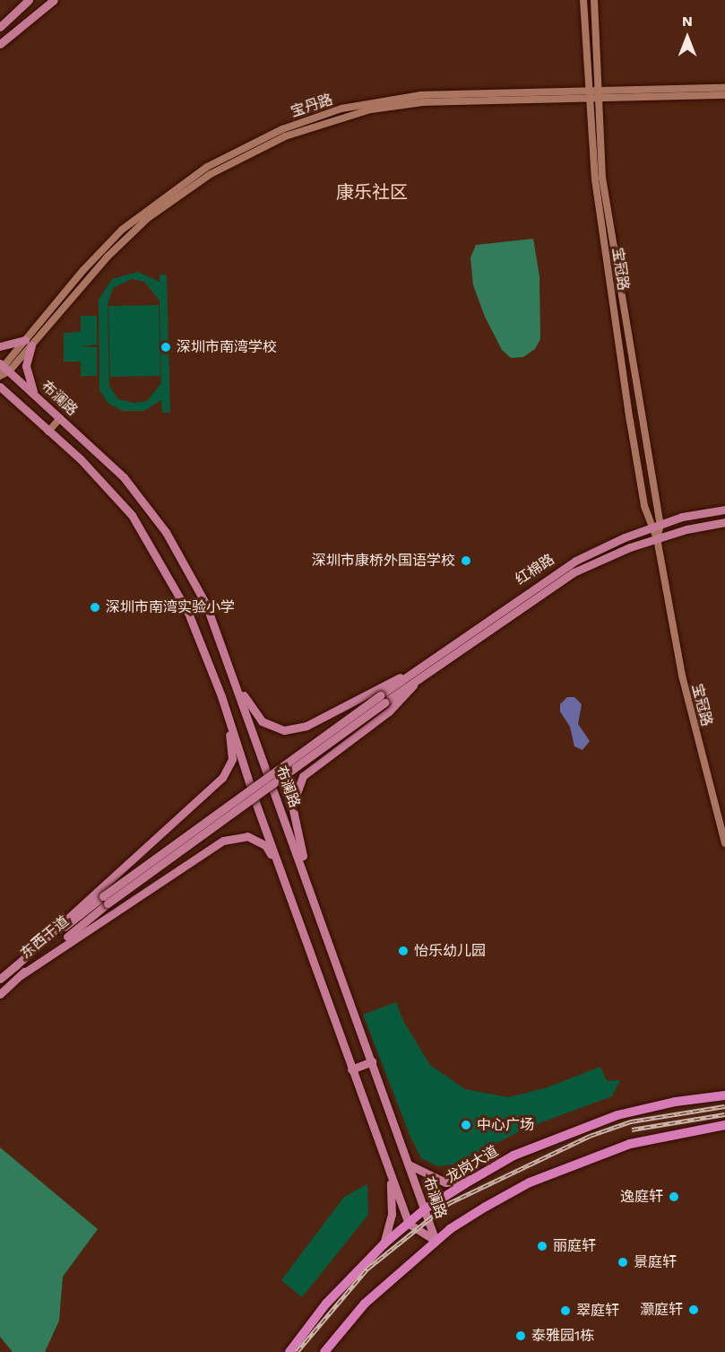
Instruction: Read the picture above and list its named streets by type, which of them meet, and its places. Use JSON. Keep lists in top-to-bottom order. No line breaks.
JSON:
{"streets":{"highway":["龙岗大道"],"main road":["布澜路","红棉路","东西干道"],"street":["宝丹路","宝冠路"]},"crossings":[["宝丹路","宝冠路"],["宝丹路","布澜路"],["宝冠路","红棉路"],["布澜路","龙岗大道"],["红棉路","东西干道"]],"districts":["康乐社区"],"places":["深圳市南湾学校","深圳市康桥外国语学校","深圳市南湾实验小学","怡乐幼儿园","中心广场","逸庭轩","丽庭轩","景庭轩","灏庭轩","翠庭轩","泰雅园1栋"],"north":"top"}
